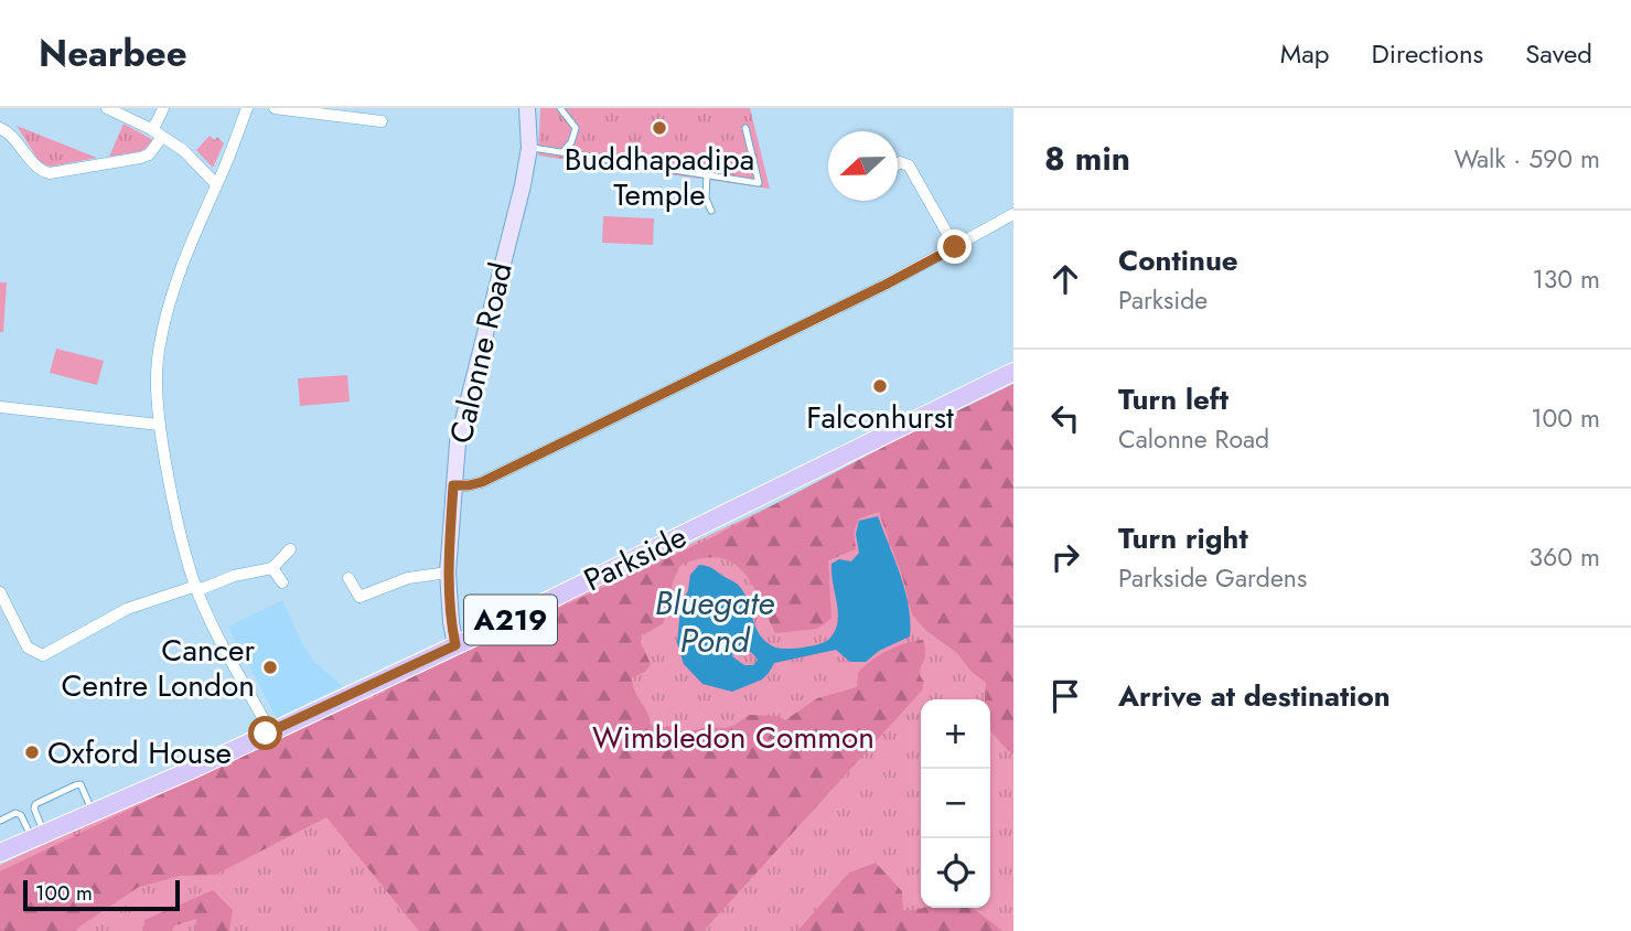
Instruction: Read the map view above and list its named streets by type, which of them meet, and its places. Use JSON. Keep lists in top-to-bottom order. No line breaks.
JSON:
{"streets":{"main road":["Parkside","A219"],"street":["Calonne Road"]},"crossings":[["Calonne Road","Parkside"]],"water":["Bluegate Pond"],"parks":["Wimbledon Common"],"places":["Buddhapadipa Temple","Falconhurst","Cancer Centre London","Oxford House"],"scale_bar":"100 m","north":"left","page":{"header":"Nearbee","nav":["Map","Directions","Saved"],"heading":["8 min","Walk · 590 m"],"list":[["Continue","Parkside","130 m"],["Turn left","Calonne Road","100 m"],["Turn right","Parkside Gardens","360 m"],"Arrive at destination"],"map_buttons":["+","−"],"scale":"100 m"}}
